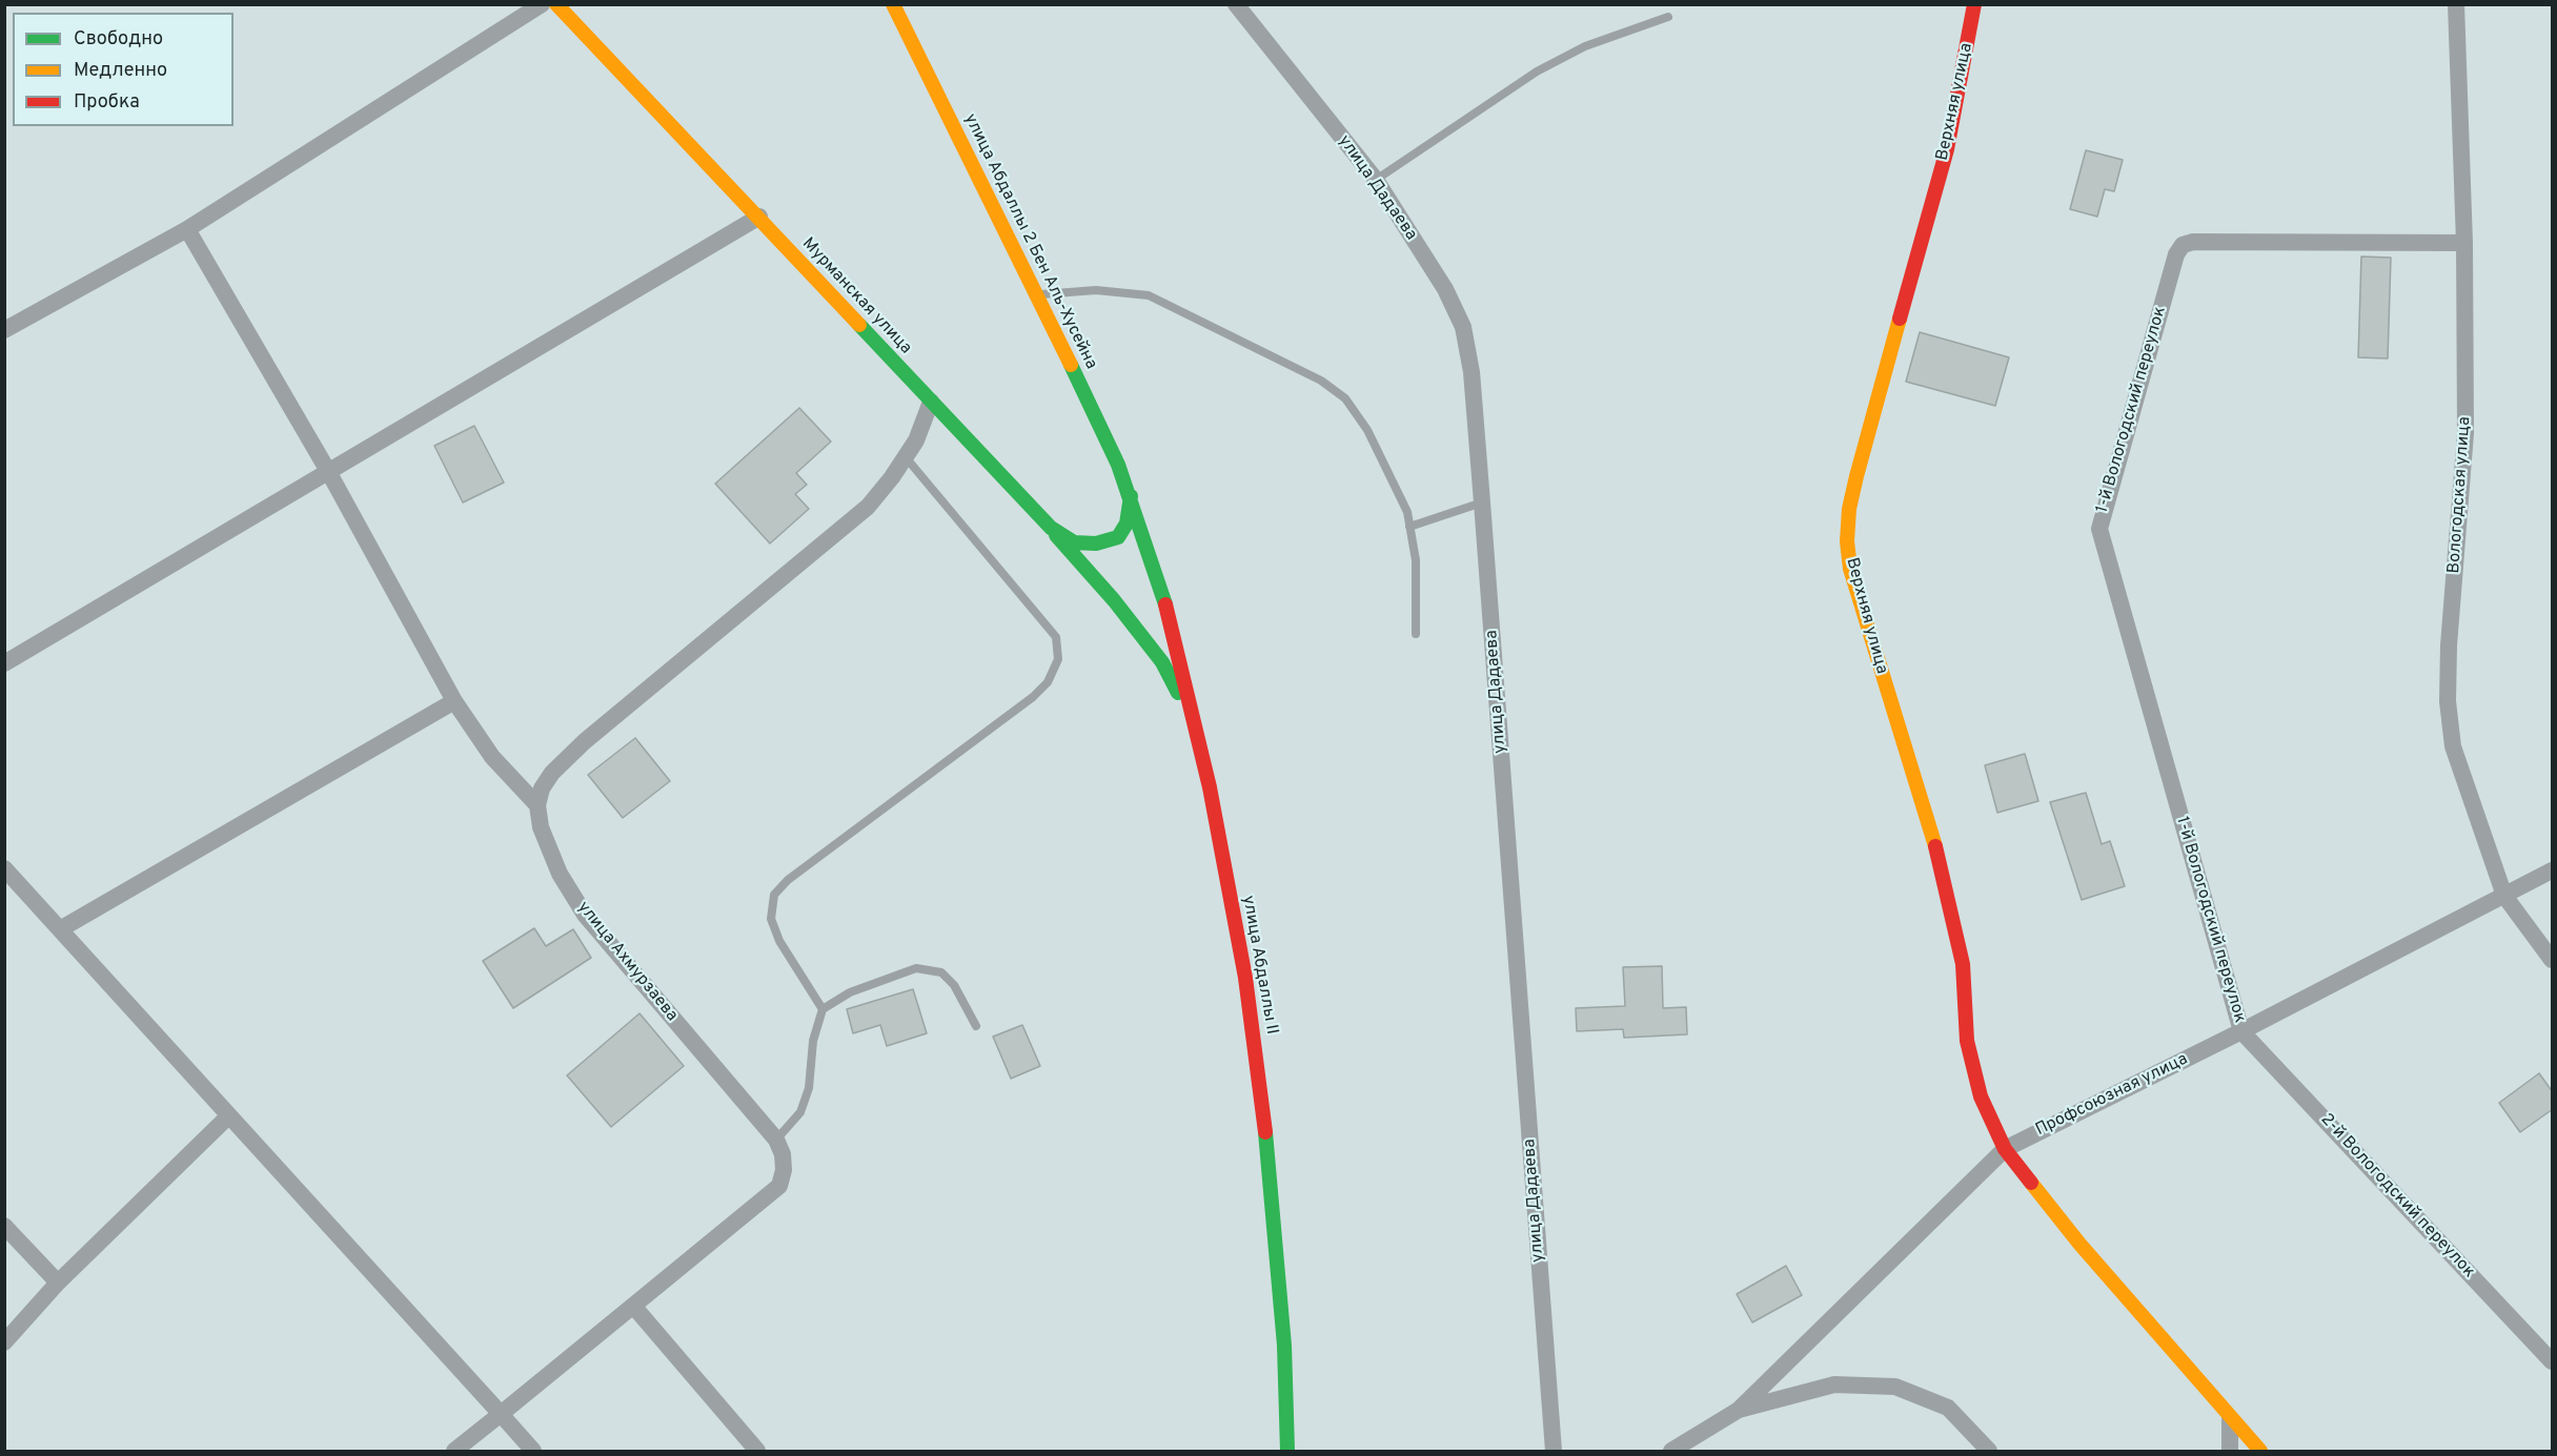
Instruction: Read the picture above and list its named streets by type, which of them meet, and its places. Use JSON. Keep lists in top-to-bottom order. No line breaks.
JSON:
{"streets":{"street":["Верхняя улица","улица Дадаева","улица Абдаллы 2 Бен Аль-Хусейна","Мурманская улица","1-й Вологодский переулок","Вологодская улица","улица Ахмурзаева","улица Абдаллы II","Профсоюзная улица","2-й Вологодский переулок"]},"crossings":[["Верхняя улица","Профсоюзная улица"],["улица Абдаллы 2 Бен Аль-Хусейна","Мурманская улица"],["улица Абдаллы 2 Бен Аль-Хусейна","улица Абдаллы II"],["Мурманская улица","улица Абдаллы II"],["1-й Вологодский переулок","Вологодская улица"],["1-й Вологодский переулок","Профсоюзная улица"],["1-й Вологодский переулок","2-й Вологодский переулок"],["Вологодская улица","Профсоюзная улица"],["Профсоюзная улица","2-й Вологодский переулок"]],"legend":["Свободно","Медленно","Пробка"]}
